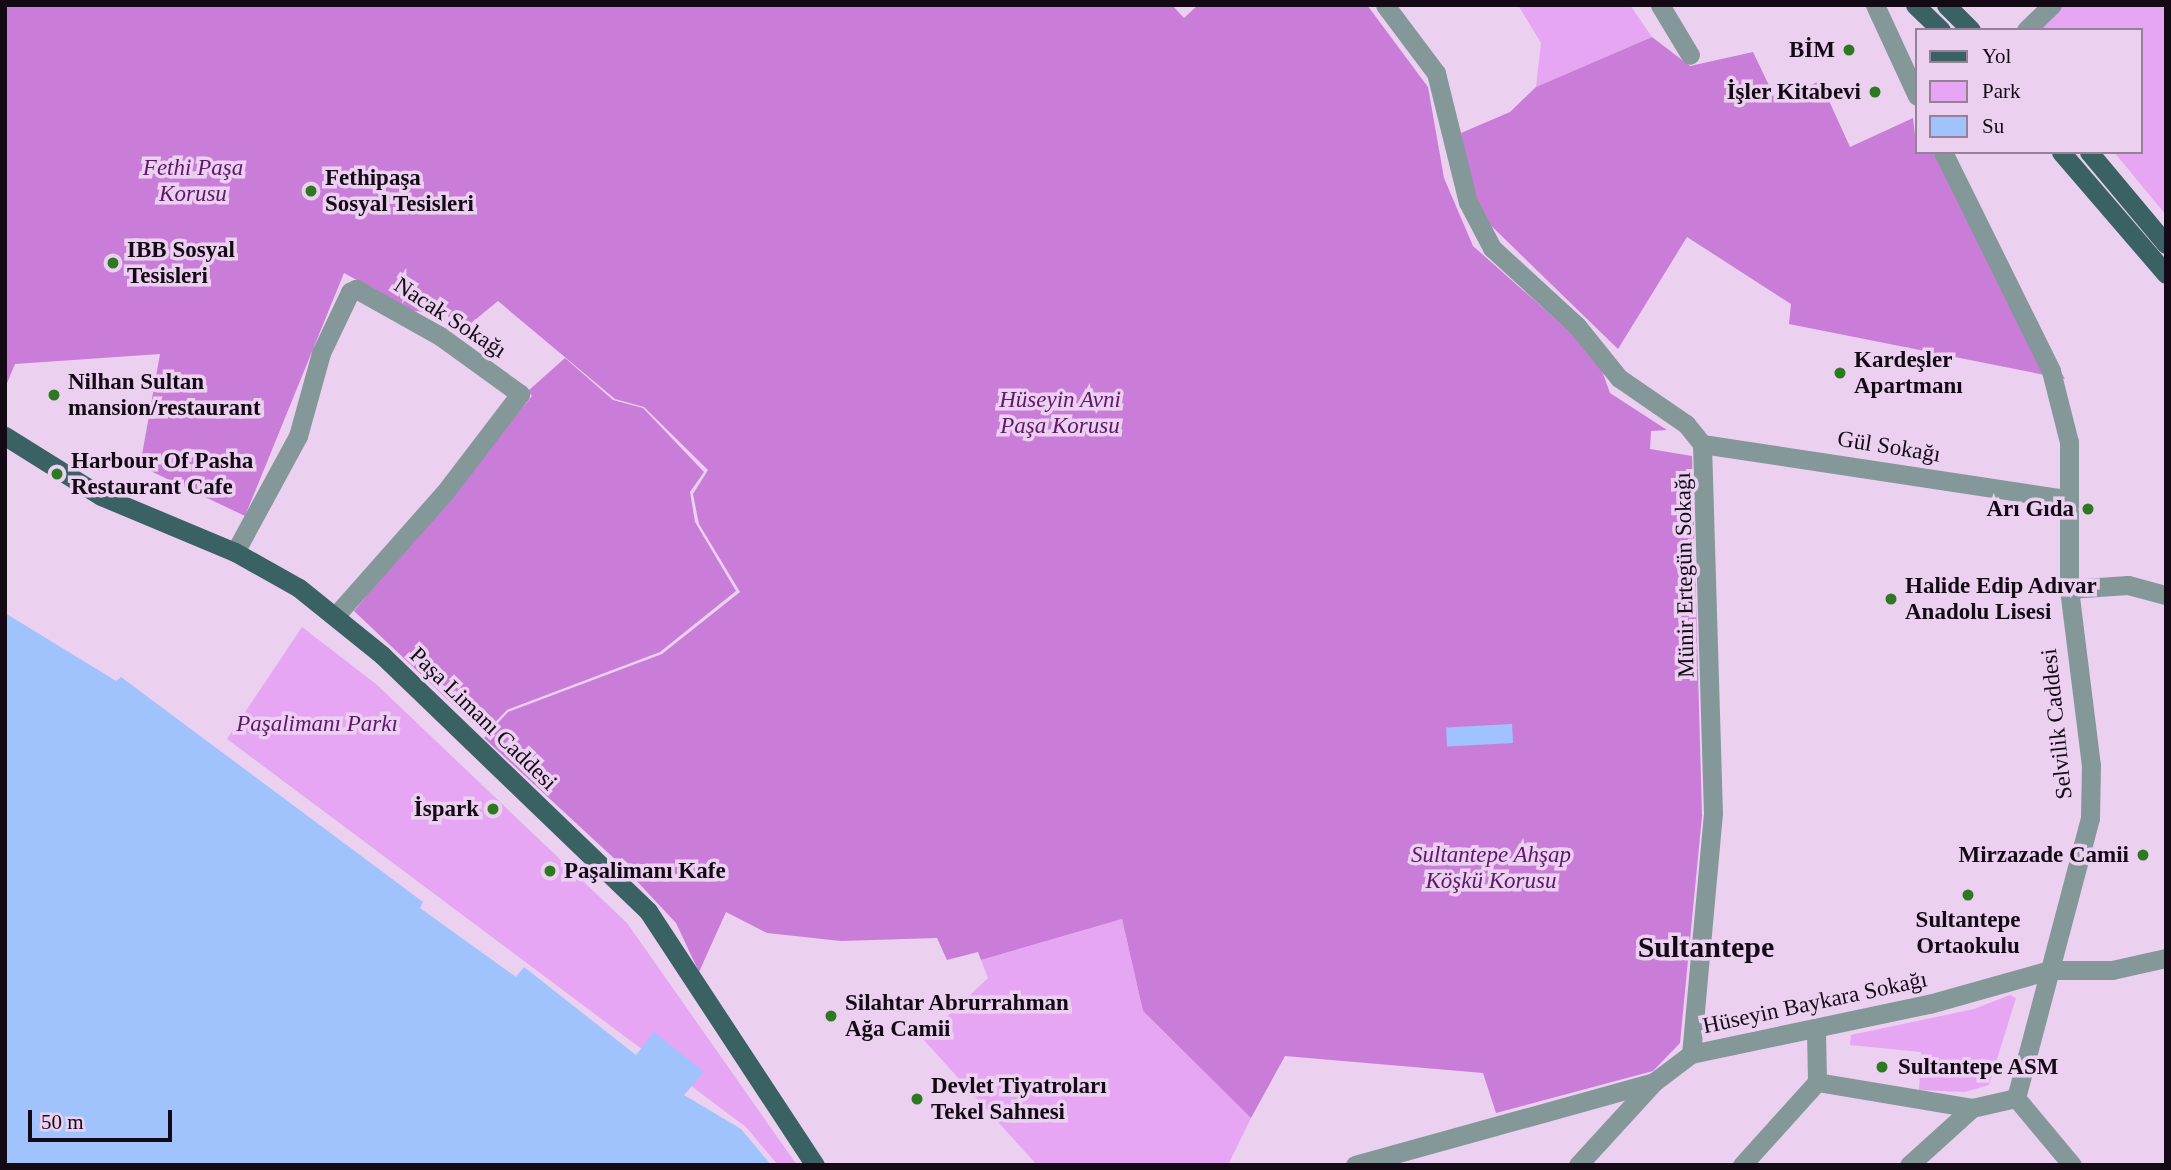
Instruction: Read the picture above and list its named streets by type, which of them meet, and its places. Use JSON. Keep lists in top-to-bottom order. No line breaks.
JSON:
{"streets":{"main road":["Paşa Limanı Caddesi"],"street":["Nacak Sokağı","Gül Sokağı","Münir Ertegün Sokağı","Selvilik Caddesi","Hüseyin Baykara Sokağı"]},"crossings":[["Nacak Sokağı","Paşa Limanı Caddesi"],["Gül Sokağı","Münir Ertegün Sokağı"],["Gül Sokağı","Selvilik Caddesi"],["Münir Ertegün Sokağı","Hüseyin Baykara Sokağı"],["Selvilik Caddesi","Hüseyin Baykara Sokağı"]],"districts":["Sultantepe"],"parks":["Fethi Paşa Korusu","Hüseyin Avni Paşa Korusu","Paşalimanı Parkı","Sultantepe Ahşap Köşkü Korusu"],"places":["BİM","İşler Kitabevi","Fethipaşa Sosyal Tesisleri","IBB Sosyal Tesisleri","Kardeşler Apartmanı","Nilhan Sultan mansion/restaurant","Harbour Of Pasha Restaurant Cafe","Arı Gıda","Halide Edip Adıvar Anadolu Lisesi","İspark","Mirzazade Camii","Paşalimanı Kafe","Sultantepe Ortaokulu","Silahtar Abrurrahman Ağa Camii","Sultantepe ASM","Devlet Tiyatroları Tekel Sahnesi"],"legend":["Yol","Park","Su"],"scale_bar":"50 m"}
